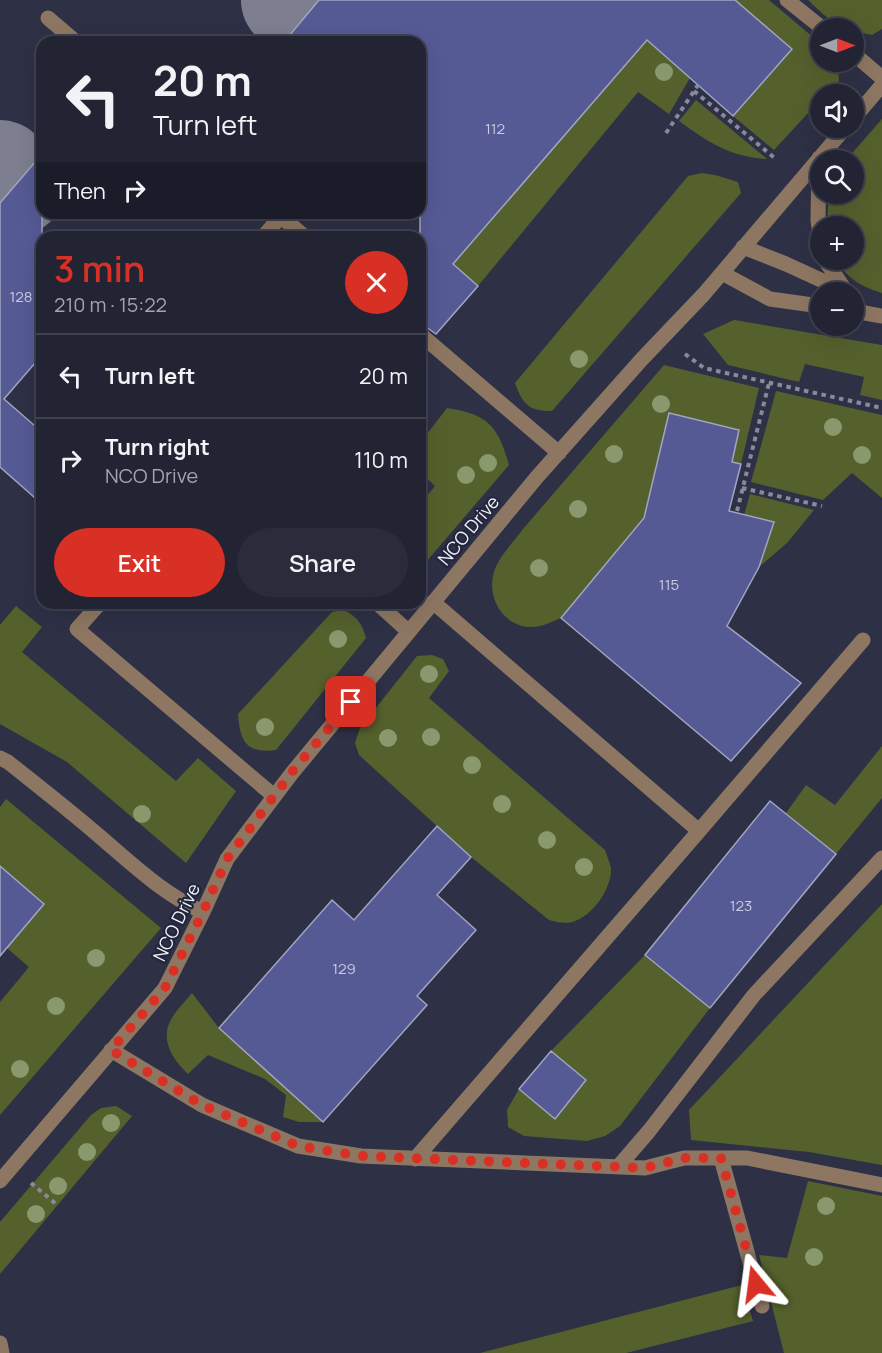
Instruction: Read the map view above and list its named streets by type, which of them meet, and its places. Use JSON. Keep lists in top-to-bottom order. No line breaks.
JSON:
{"streets":{"lane":["NCO Drive"]},"house_numbers":["112","128","115","123","129"],"north":"right","page":{"map_buttons":["+","−"],"turn":["20 m","Turn left"],"then":"Then","heading":["3 min","210 m · 15:22"],"list":[{"name":"Turn left","value":"20 m"},{"name":"Turn right","note":"NCO Drive","value":"110 m"}],"buttons":["Exit","Share"]}}
